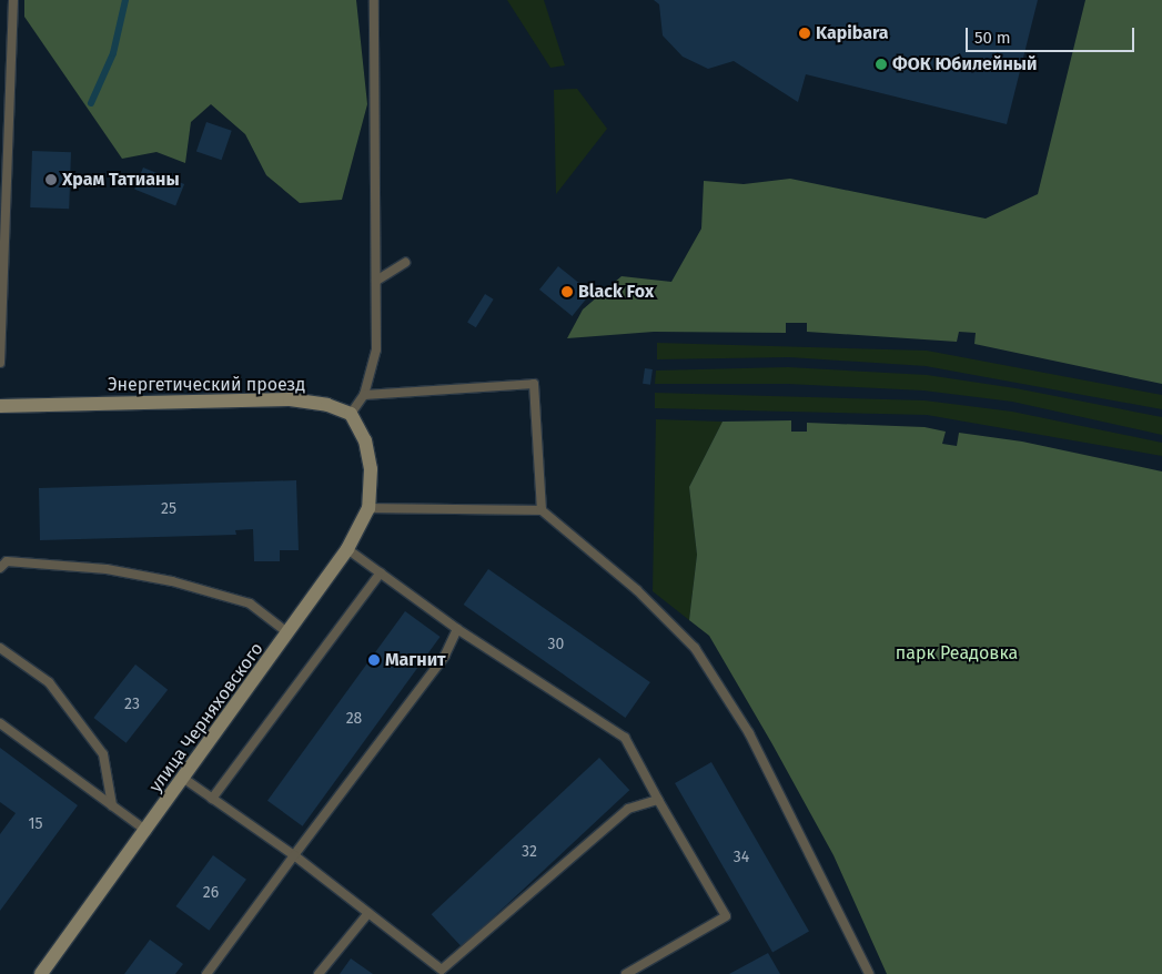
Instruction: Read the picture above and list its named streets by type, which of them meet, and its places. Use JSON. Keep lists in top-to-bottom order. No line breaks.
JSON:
{"streets":{"street":["Энергетический проезд","улица Черняховского"]},"crossings":[["Энергетический проезд","улица Черняховского"]],"parks":["парк Реадовка"],"places":["Kapibara","ФОК Юбилейный","Храм Татианы","Black Fox","Магнит"],"house_numbers":["25","30","23","28","15","32","34","26"],"scale_bar":"50 m"}
